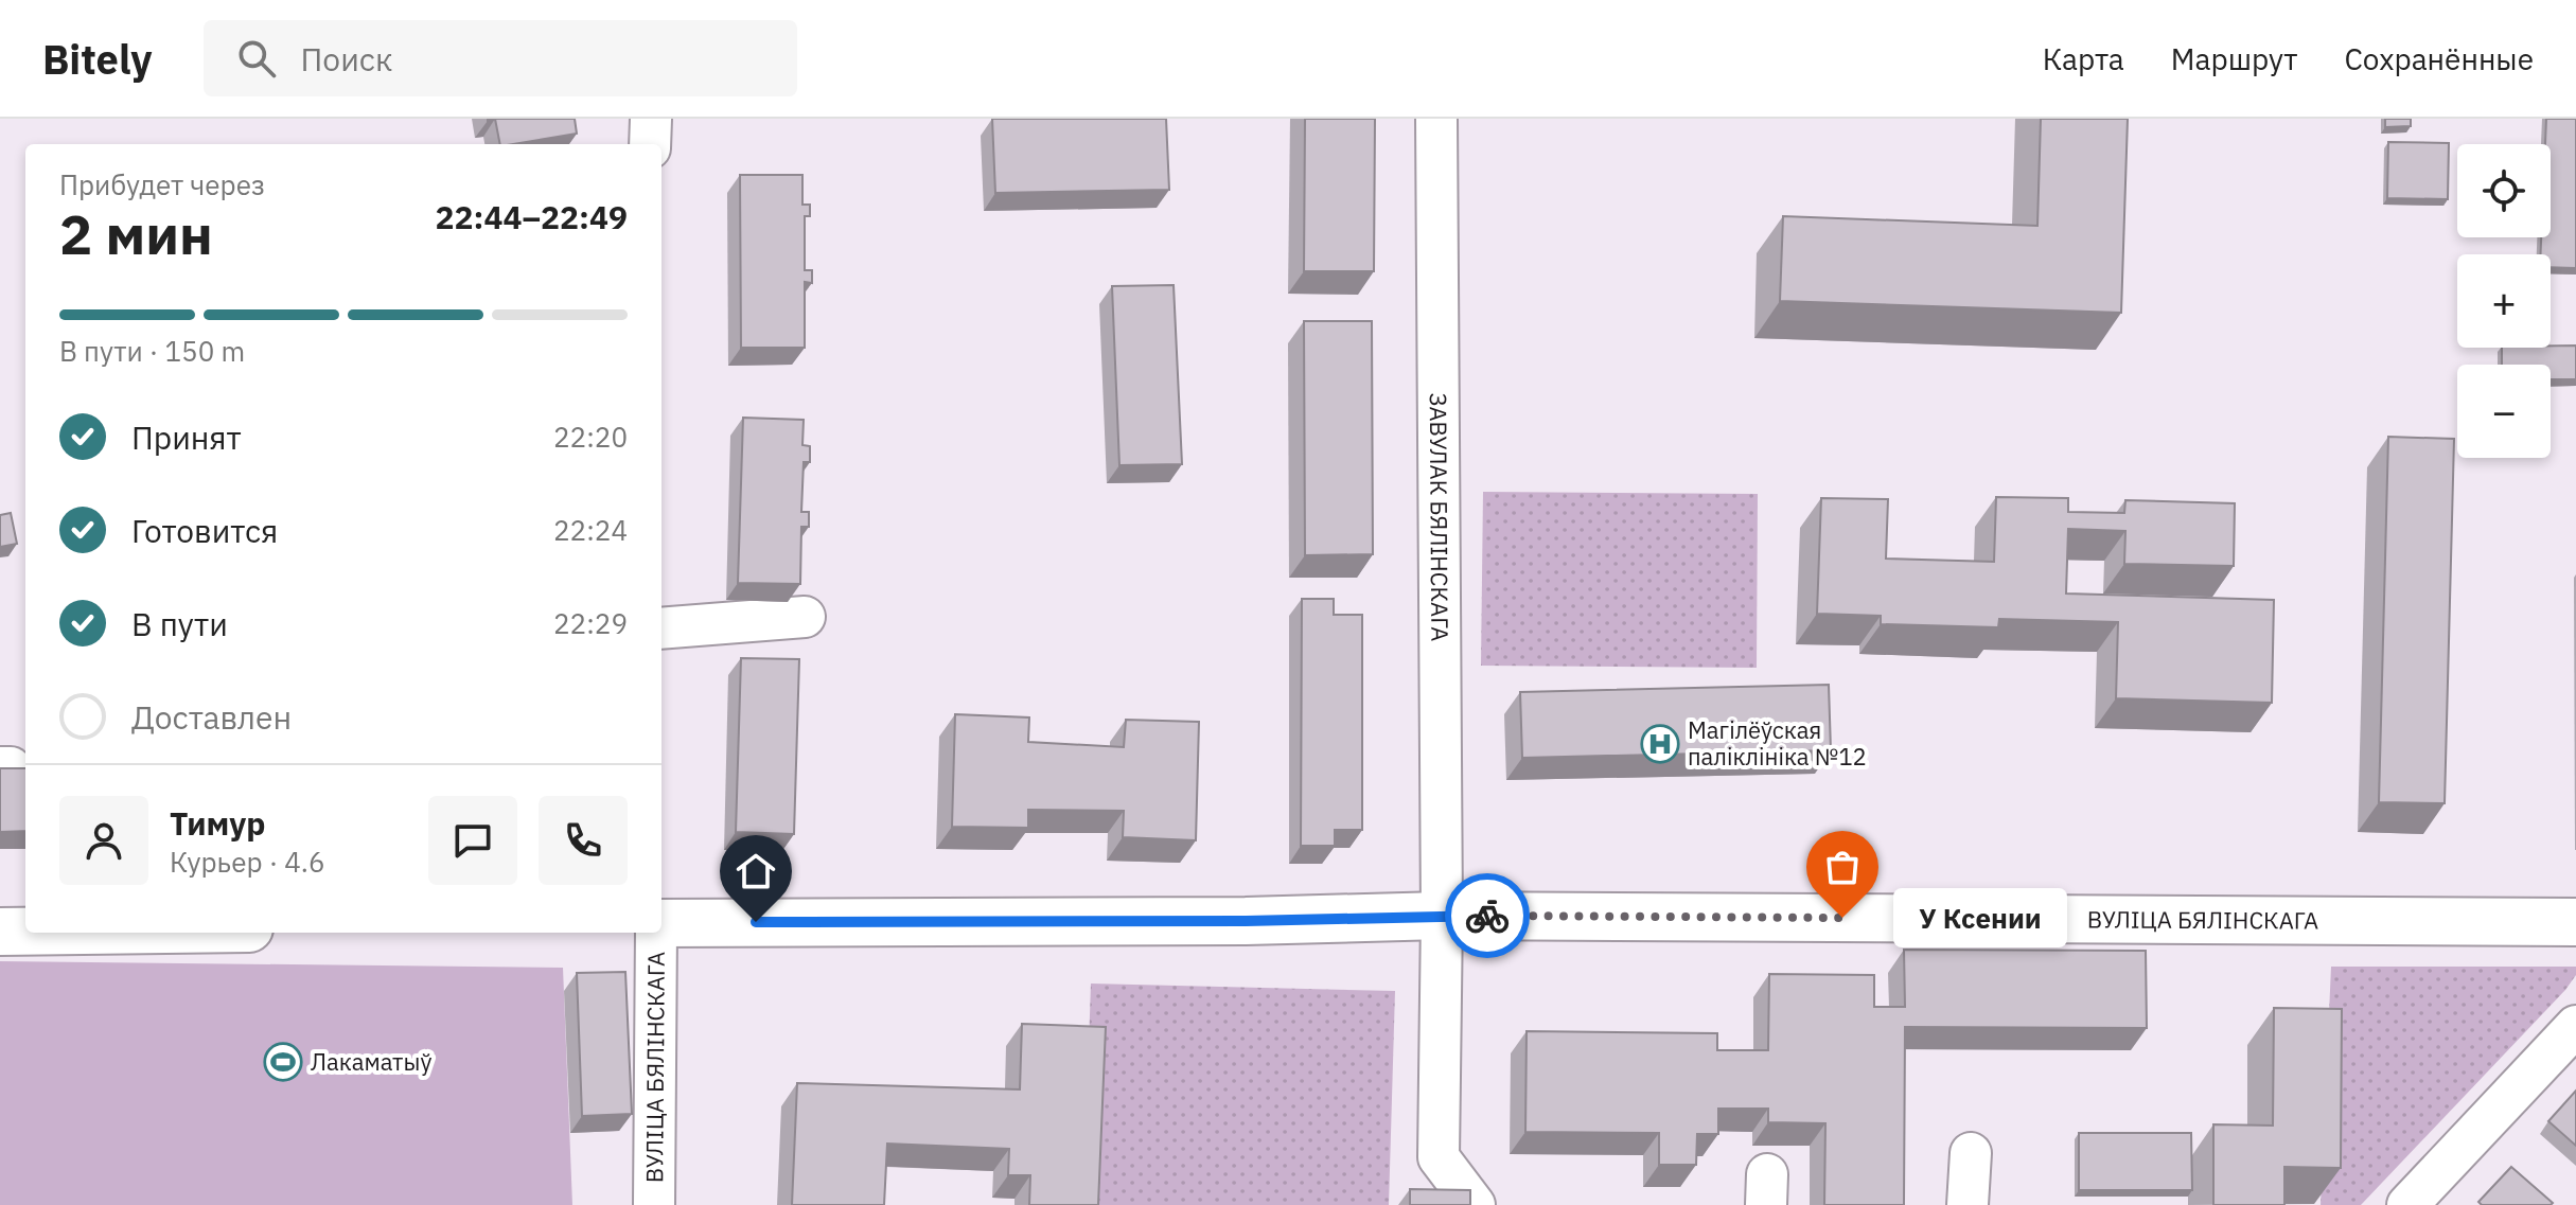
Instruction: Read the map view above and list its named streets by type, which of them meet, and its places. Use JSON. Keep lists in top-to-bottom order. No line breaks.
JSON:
{"streets":{"main road":["ВУЛІЦА БЯЛІНСКАГА"],"street":["ЗАВУЛАК БЯЛІНСКАГА"]},"crossings":[["ЗАВУЛАК БЯЛІНСКАГА","ВУЛІЦА БЯЛІНСКАГА"]],"places":{"hospital":["Магілёўская паліклініка №12"],"other":["У Ксении"],"sports":["Лакаматыў"]},"page":{"header":"Bitely","search":"Поиск","nav":["Карта","Маршрут","Сохранённые"],"map_buttons":["+","−"],"heading":["2 мин","Прибудет через","22:44–22:49"],"panel":["Тимур","Курьер · 4.6"],"bar":"В пути · 150 m","list":[["Принят","22:20"],["Готовится","22:24"],["В пути","22:29"],"Доставлен"],"bubble":"У Ксении"}}
